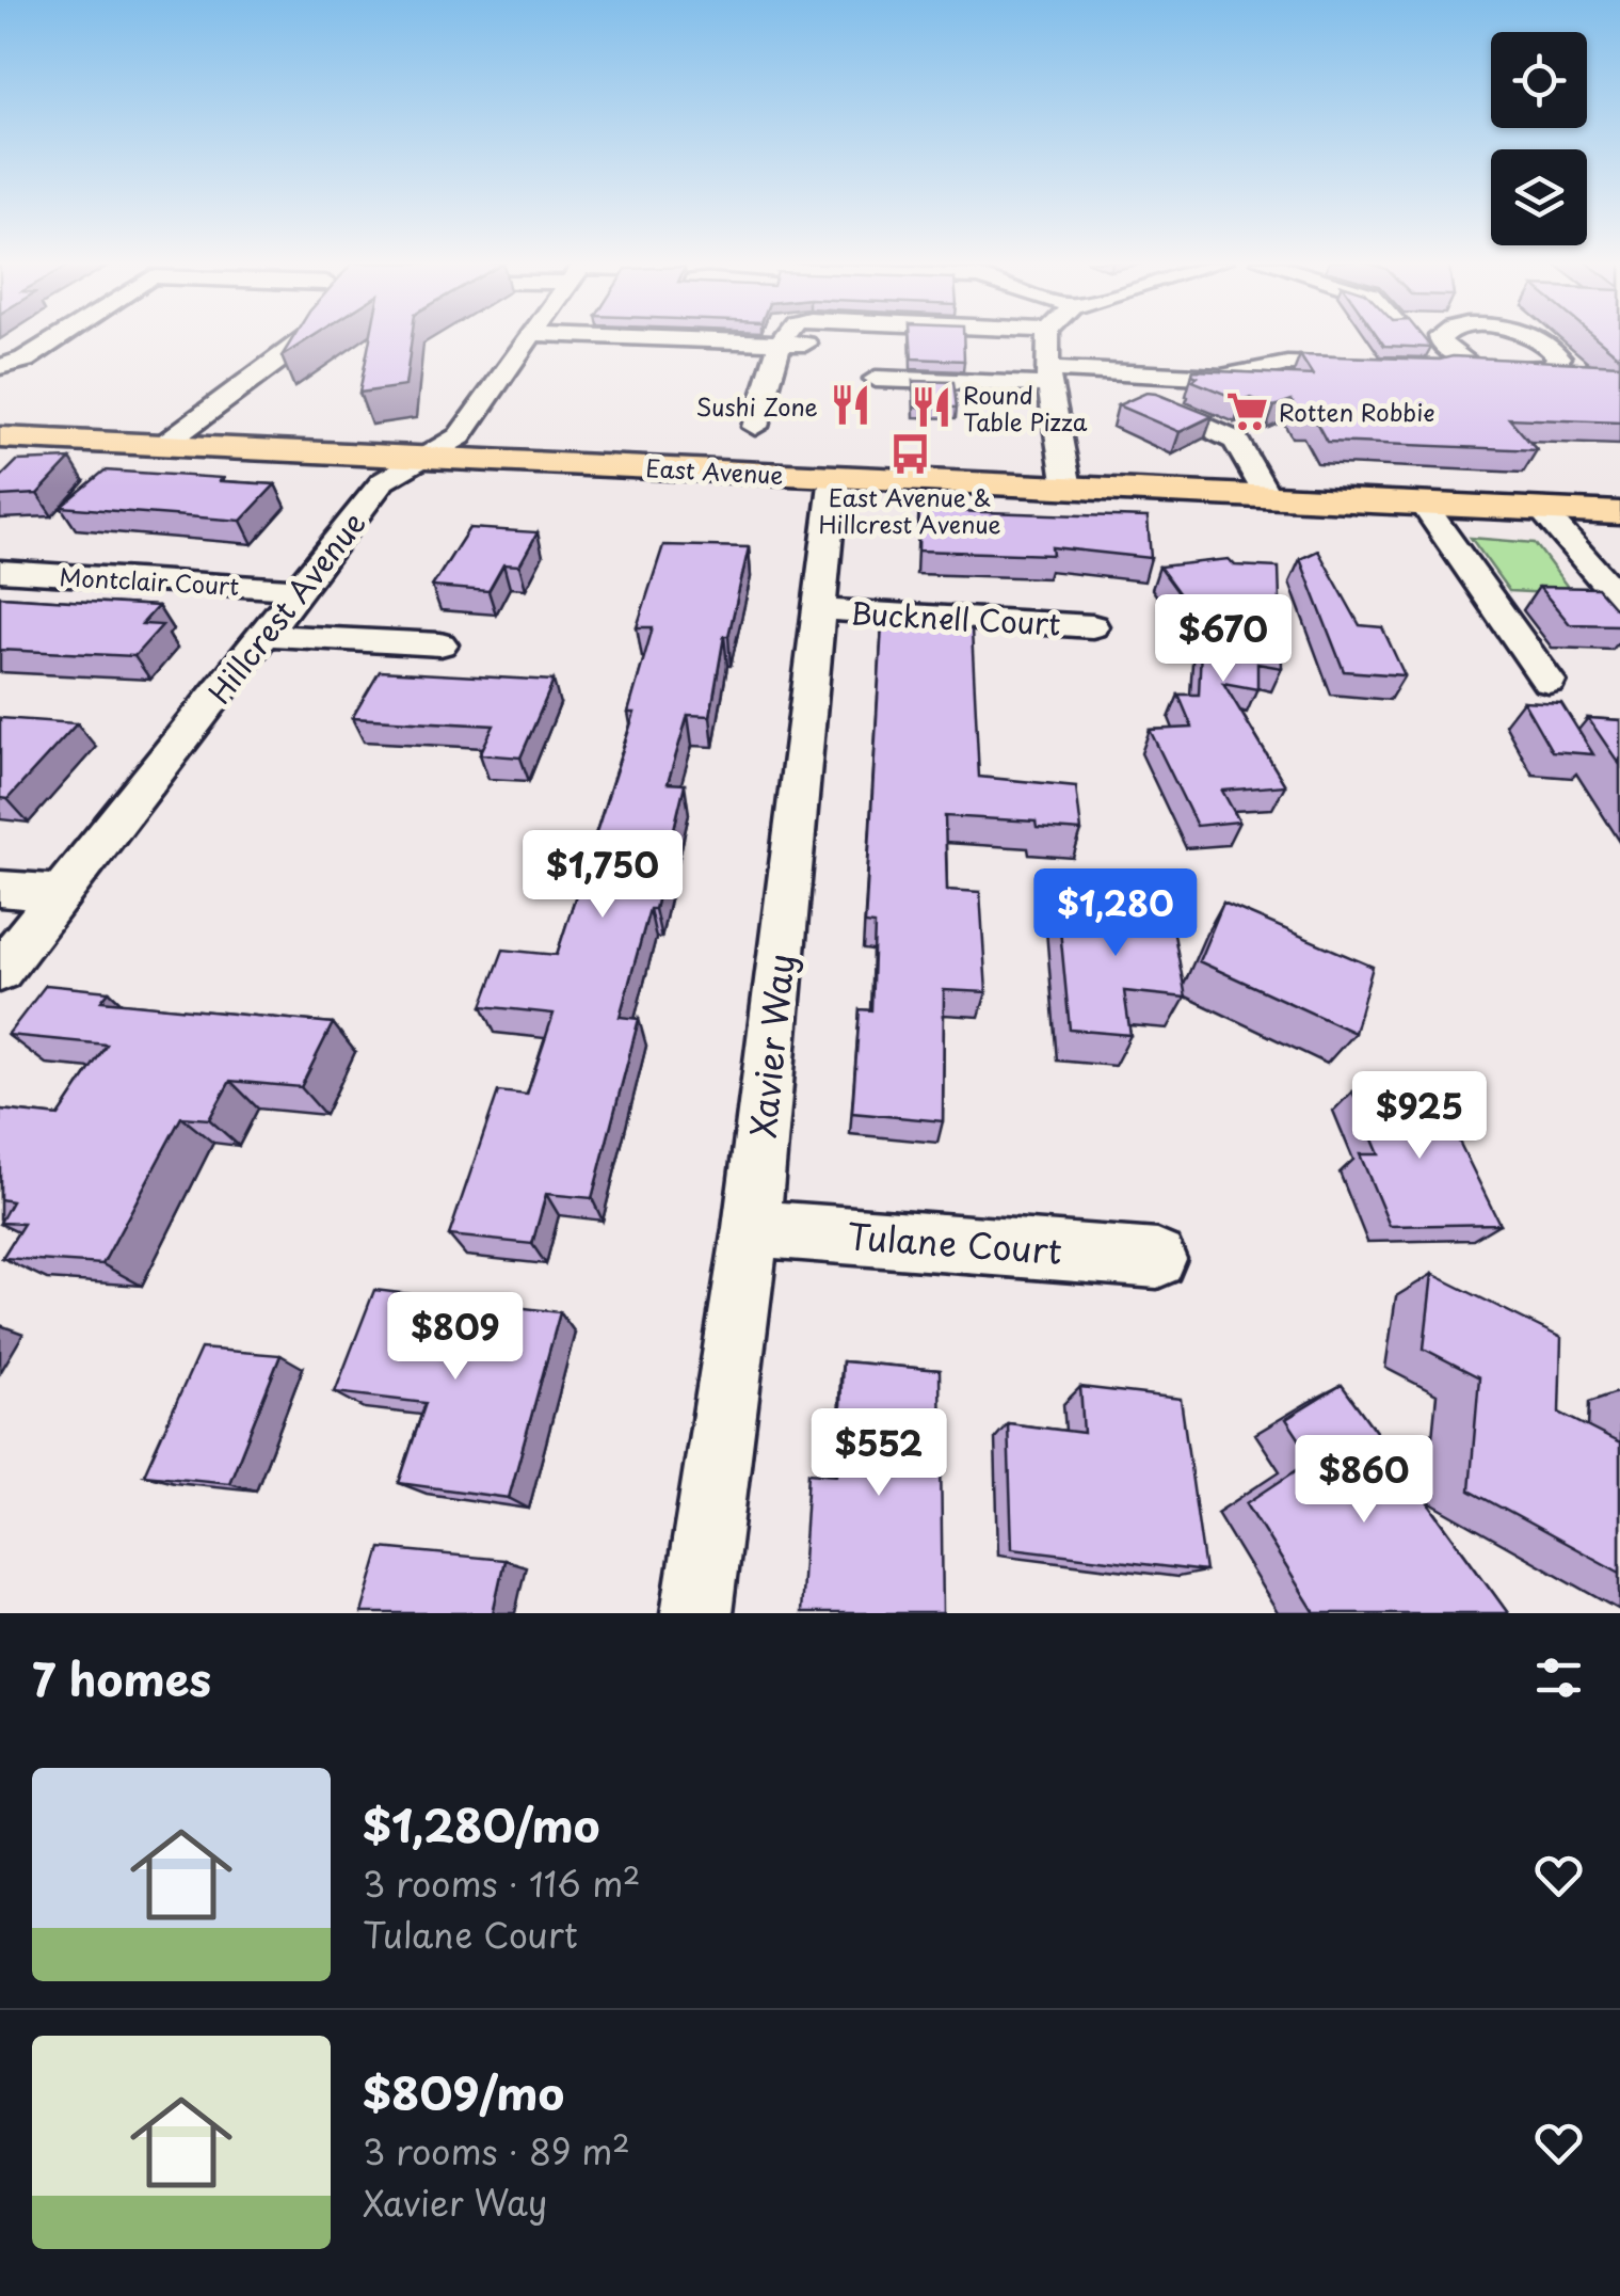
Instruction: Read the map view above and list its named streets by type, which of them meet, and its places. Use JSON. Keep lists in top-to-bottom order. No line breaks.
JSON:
{"streets":{"main road":["East Avenue"],"street":["Montclair Court","Hillcrest Avenue","Bucknell Court","Xavier Way","Tulane Court"]},"crossings":[["East Avenue","Hillcrest Avenue"],["East Avenue","Xavier Way"],["Montclair Court","Hillcrest Avenue"],["Bucknell Court","Xavier Way"],["Xavier Way","Tulane Court"]],"places":{"restaurant":["Sushi Zone","Round Table Pizza"],"supermarket":["Rotten Robbie"],"bus stop":["East Avenue & Hillcrest Avenue"]},"page":{"price":["$670","$1,750","$1,280","$925","$809","$552","$860"],"heading":"7 homes","list":[{"name":"$1,280/mo","note":"3 rooms · 116 m² · Tulane Court"},{"name":"$809/mo","note":"3 rooms · 89 m² · Xavier Way"}]}}
